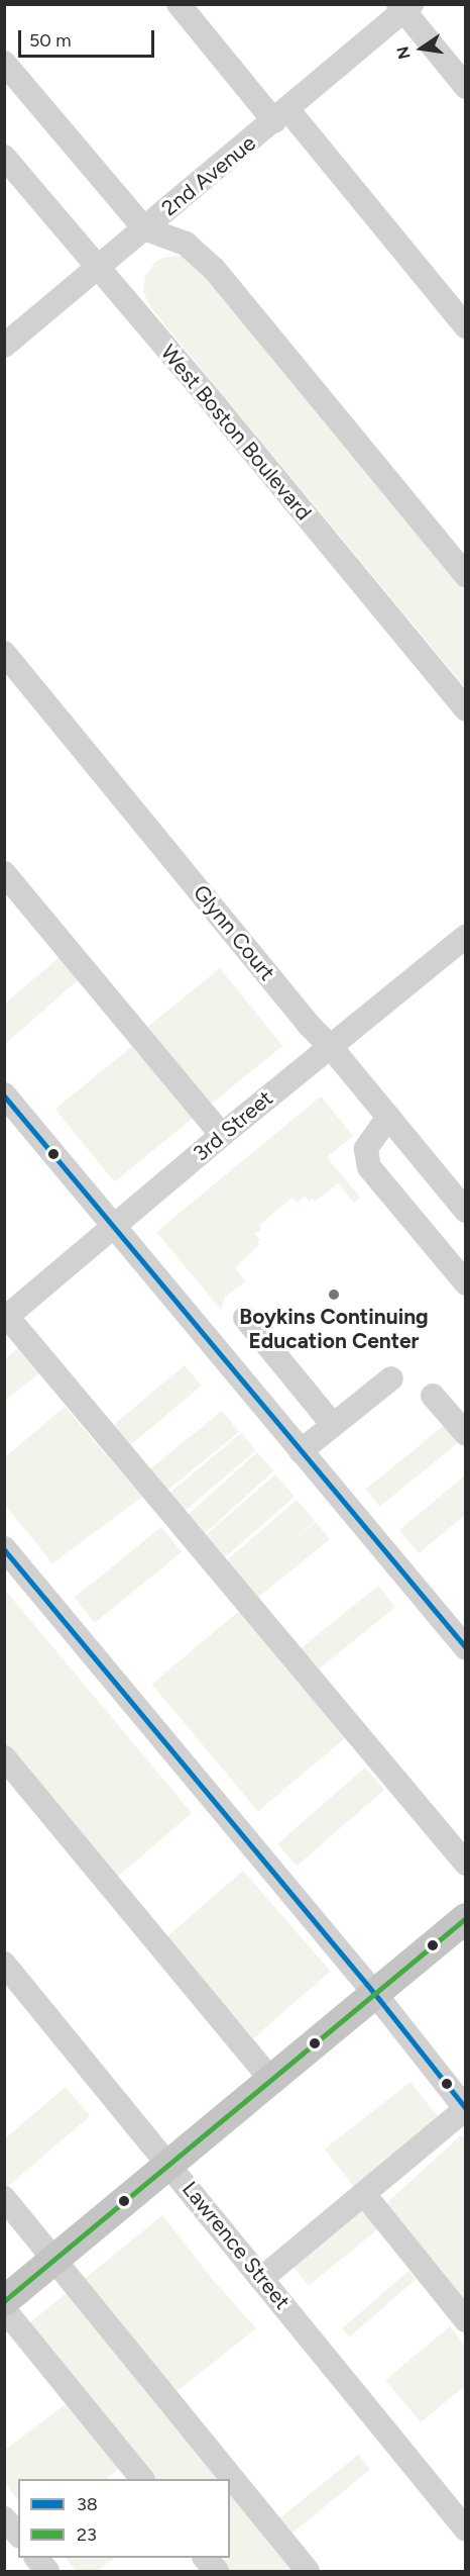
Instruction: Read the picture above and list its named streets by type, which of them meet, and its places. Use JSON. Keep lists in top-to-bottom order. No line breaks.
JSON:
{"streets":{"street":["2nd Avenue","West Boston Boulevard","Glynn Court","3rd Street","Lawrence Street"]},"crossings":[["2nd Avenue","West Boston Boulevard"],["Glynn Court","3rd Street"]],"places":["Boykins Continuing Education Center"],"lines":["transit line 38","transit line 23"],"legend":["38","23"],"scale_bar":"50 m","north":"left"}
